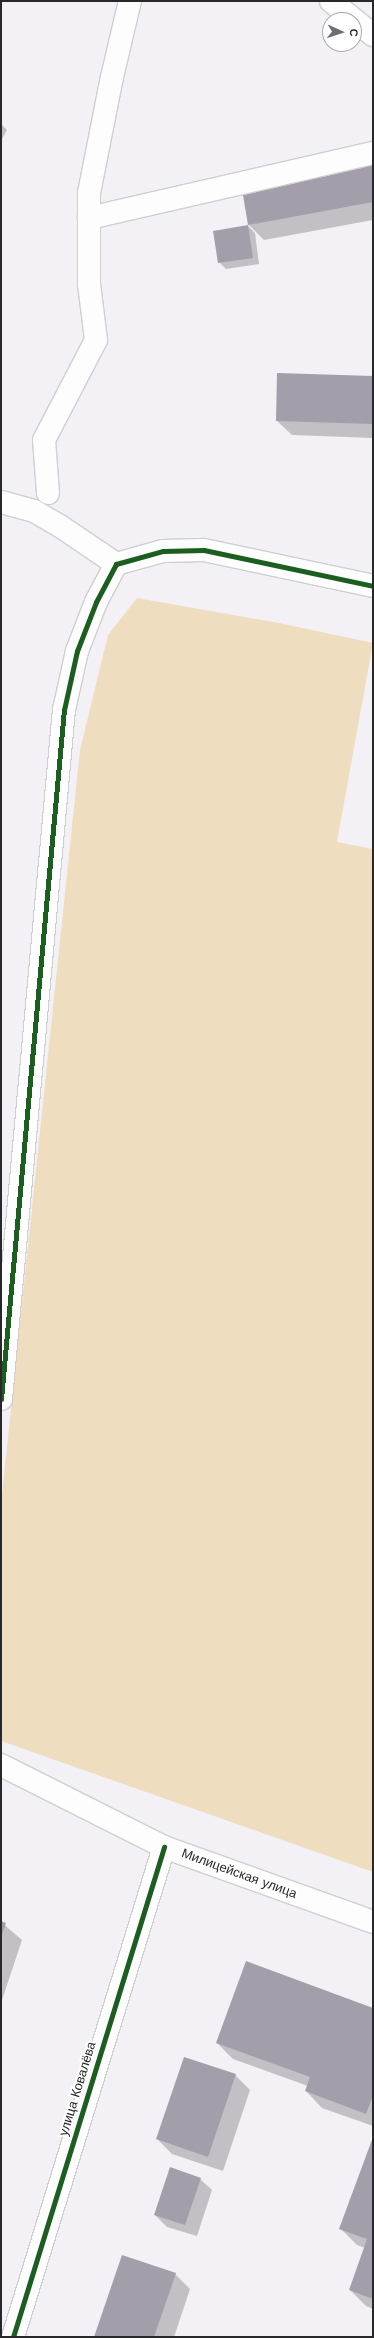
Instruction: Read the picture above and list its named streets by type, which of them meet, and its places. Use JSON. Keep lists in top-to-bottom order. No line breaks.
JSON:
{"streets":{"street":["Милицейская улица","улица Ковалёва"]},"crossings":[["Милицейская улица","улица Ковалёва"]],"north":"right"}
